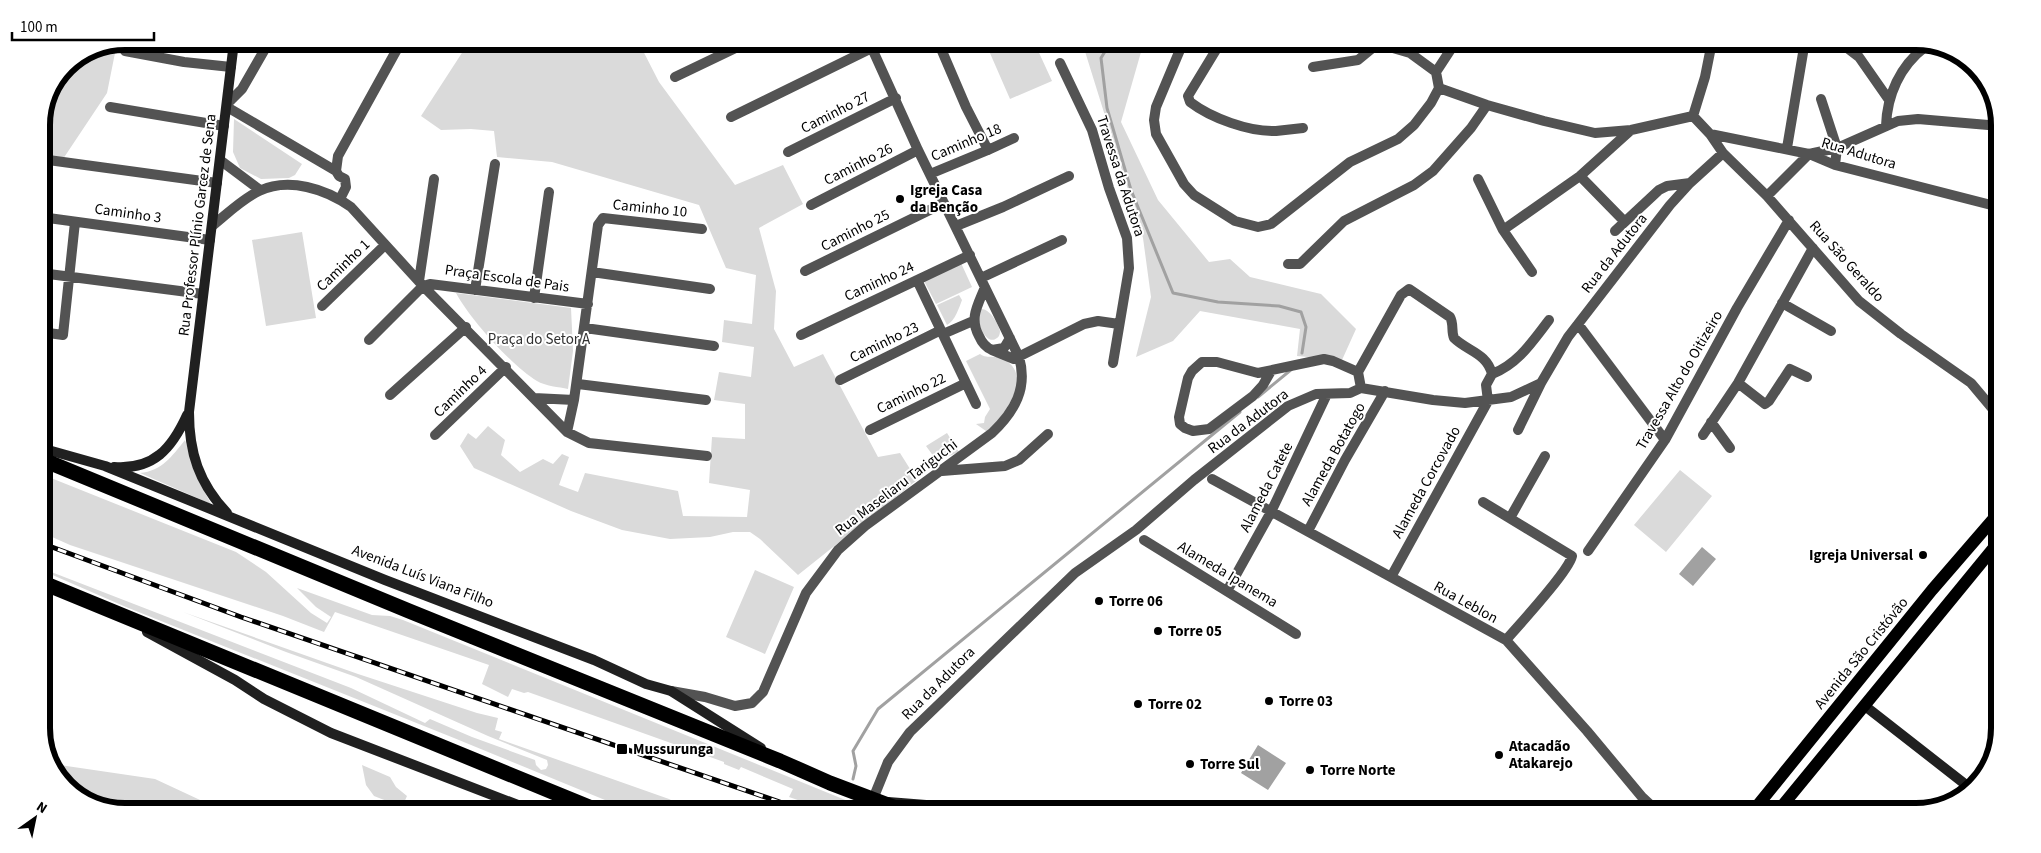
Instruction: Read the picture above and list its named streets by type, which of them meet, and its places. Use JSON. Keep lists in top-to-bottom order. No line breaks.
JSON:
{"streets":{"highway":["Avenida Luís Viana Filho"],"main road":["Rua Professor Plínio Garcez de Sena","Avenida São Cristóvão"],"street":["Caminho 27","Caminho 18","Rua Adutora","Caminho 26","Travessa da Adutora","Caminho 10","Caminho 3","Caminho 25","Rua da Adutora","Rua São Geraldo","Caminho 1","Praça Escola de Pais","Caminho 24","Caminho 23","Travessa Alto do Oitizeiro","Caminho 4","Caminho 22","Alameda Botatogo","Alameda Corcovado","Rua Maseliaru Tariguchi","Alameda Catete","Alameda Ipanema","Rua Leblon"]},"crossings":[["Caminho 27","Rua Maseliaru Tariguchi"],["Caminho 18","Rua Maseliaru Tariguchi"],["Rua Adutora","Rua São Geraldo"],["Caminho 26","Rua Maseliaru Tariguchi"],["Caminho 3","Rua Professor Plínio Garcez de Sena"],["Rua Professor Plínio Garcez de Sena","Avenida Luís Viana Filho"],["Caminho 25","Rua Maseliaru Tariguchi"],["Rua da Adutora","Rua São Geraldo"],["Rua da Adutora","Alameda Botatogo"],["Rua da Adutora","Alameda Corcovado"],["Rua da Adutora","Alameda Catete"],["Rua da Adutora","Avenida Luís Viana Filho"],["Rua São Geraldo","Travessa Alto do Oitizeiro"],["Caminho 24","Rua Maseliaru Tariguchi"],["Alameda Botatogo","Rua Leblon"],["Alameda Corcovado","Rua Leblon"],["Rua Maseliaru Tariguchi","Avenida Luís Viana Filho"],["Alameda Catete","Alameda Ipanema"],["Alameda Catete","Rua Leblon"]],"parks":["Praça do Setor A"],"places":{"other":["Igreja Casa da Benção","Igreja Universal","Torre 06","Torre 05","Torre 03","Torre 02","Atacadão Atakarejo","Torre Sul","Torre Norte"],"transit":["Mussurunga"]},"scale_bar":"100 m","north":"top right"}
